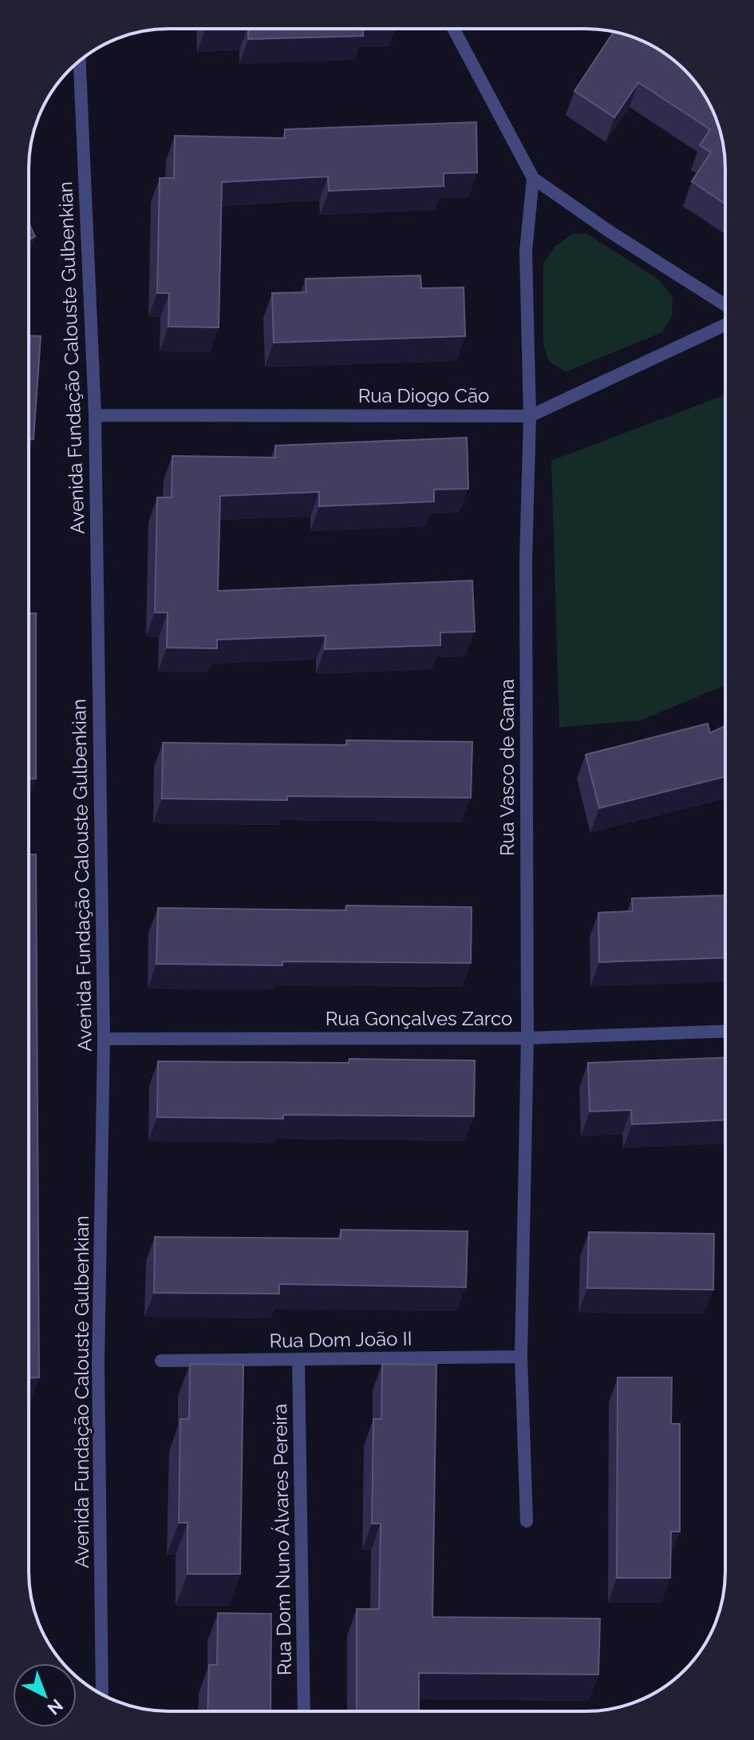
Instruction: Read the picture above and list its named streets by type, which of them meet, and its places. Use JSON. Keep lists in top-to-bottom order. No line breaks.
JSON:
{"streets":{"street":["Avenida Fundação Calouste Gulbenkian","Rua Diogo Cão","Rua Vasco de Gama","Rua Gonçalves Zarco","Rua Dom João II","Rua Dom Nuno Álvares Pereira"]},"crossings":[["Avenida Fundação Calouste Gulbenkian","Rua Diogo Cão"],["Avenida Fundação Calouste Gulbenkian","Rua Gonçalves Zarco"],["Rua Diogo Cão","Rua Vasco de Gama"],["Rua Vasco de Gama","Rua Gonçalves Zarco"],["Rua Vasco de Gama","Rua Dom João II"],["Rua Dom João II","Rua Dom Nuno Álvares Pereira"]],"north":"bottom right"}
